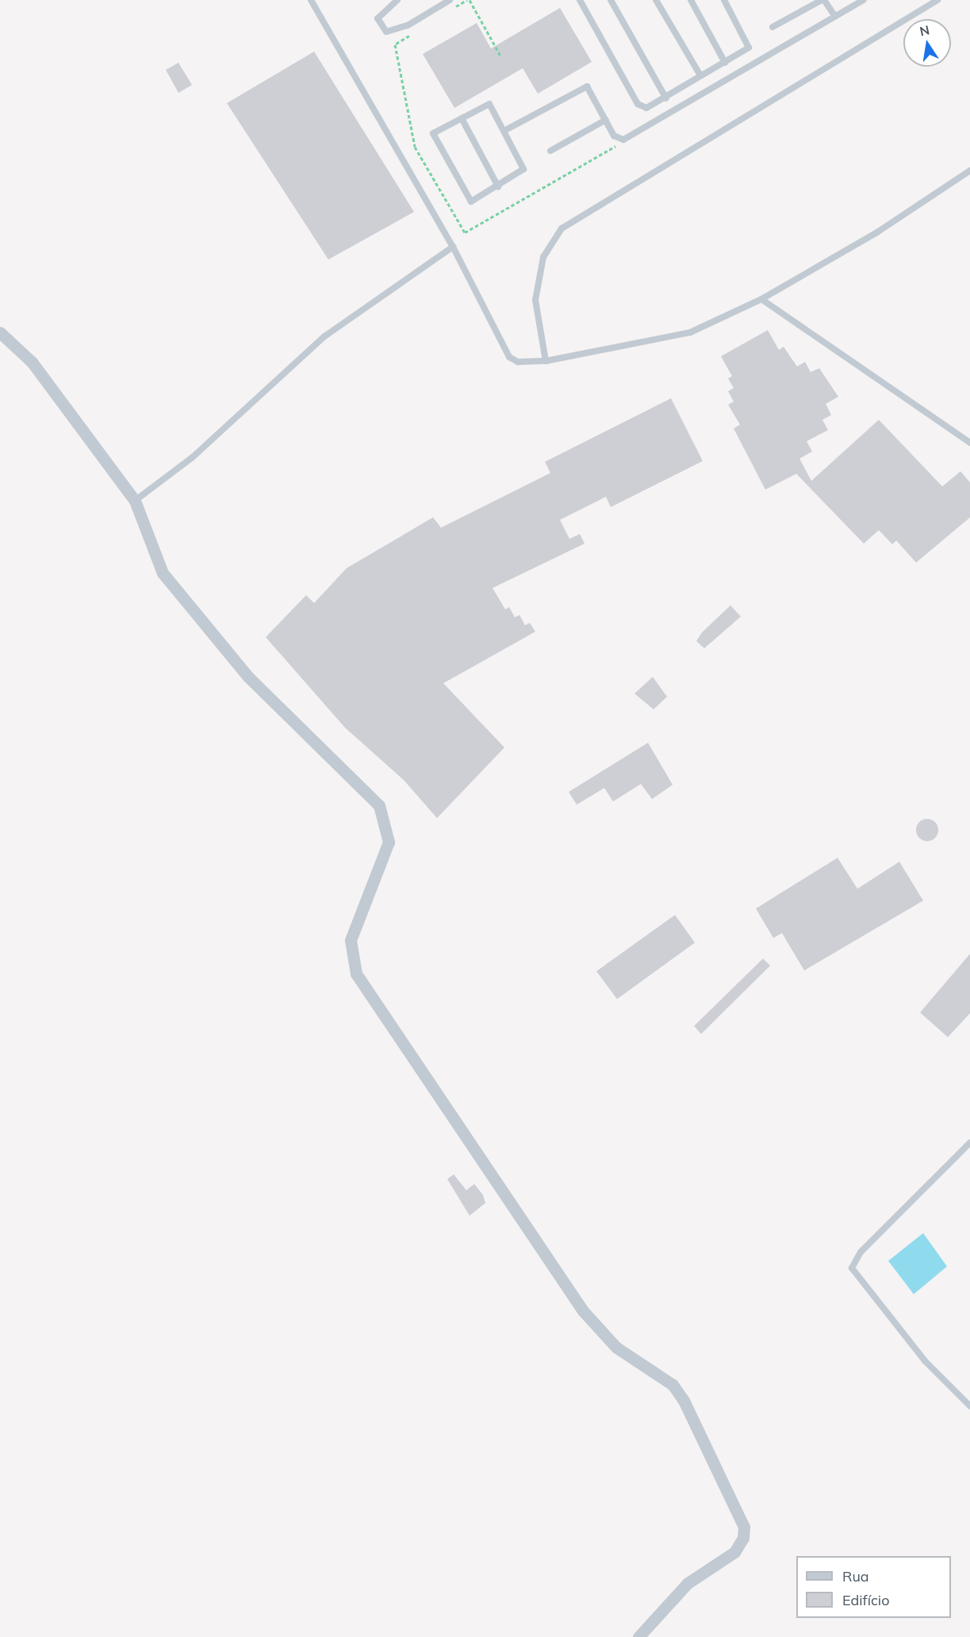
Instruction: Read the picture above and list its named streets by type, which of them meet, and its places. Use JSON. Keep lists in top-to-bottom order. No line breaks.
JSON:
{"legend":["Rua","Edifício"],"north":"top"}
